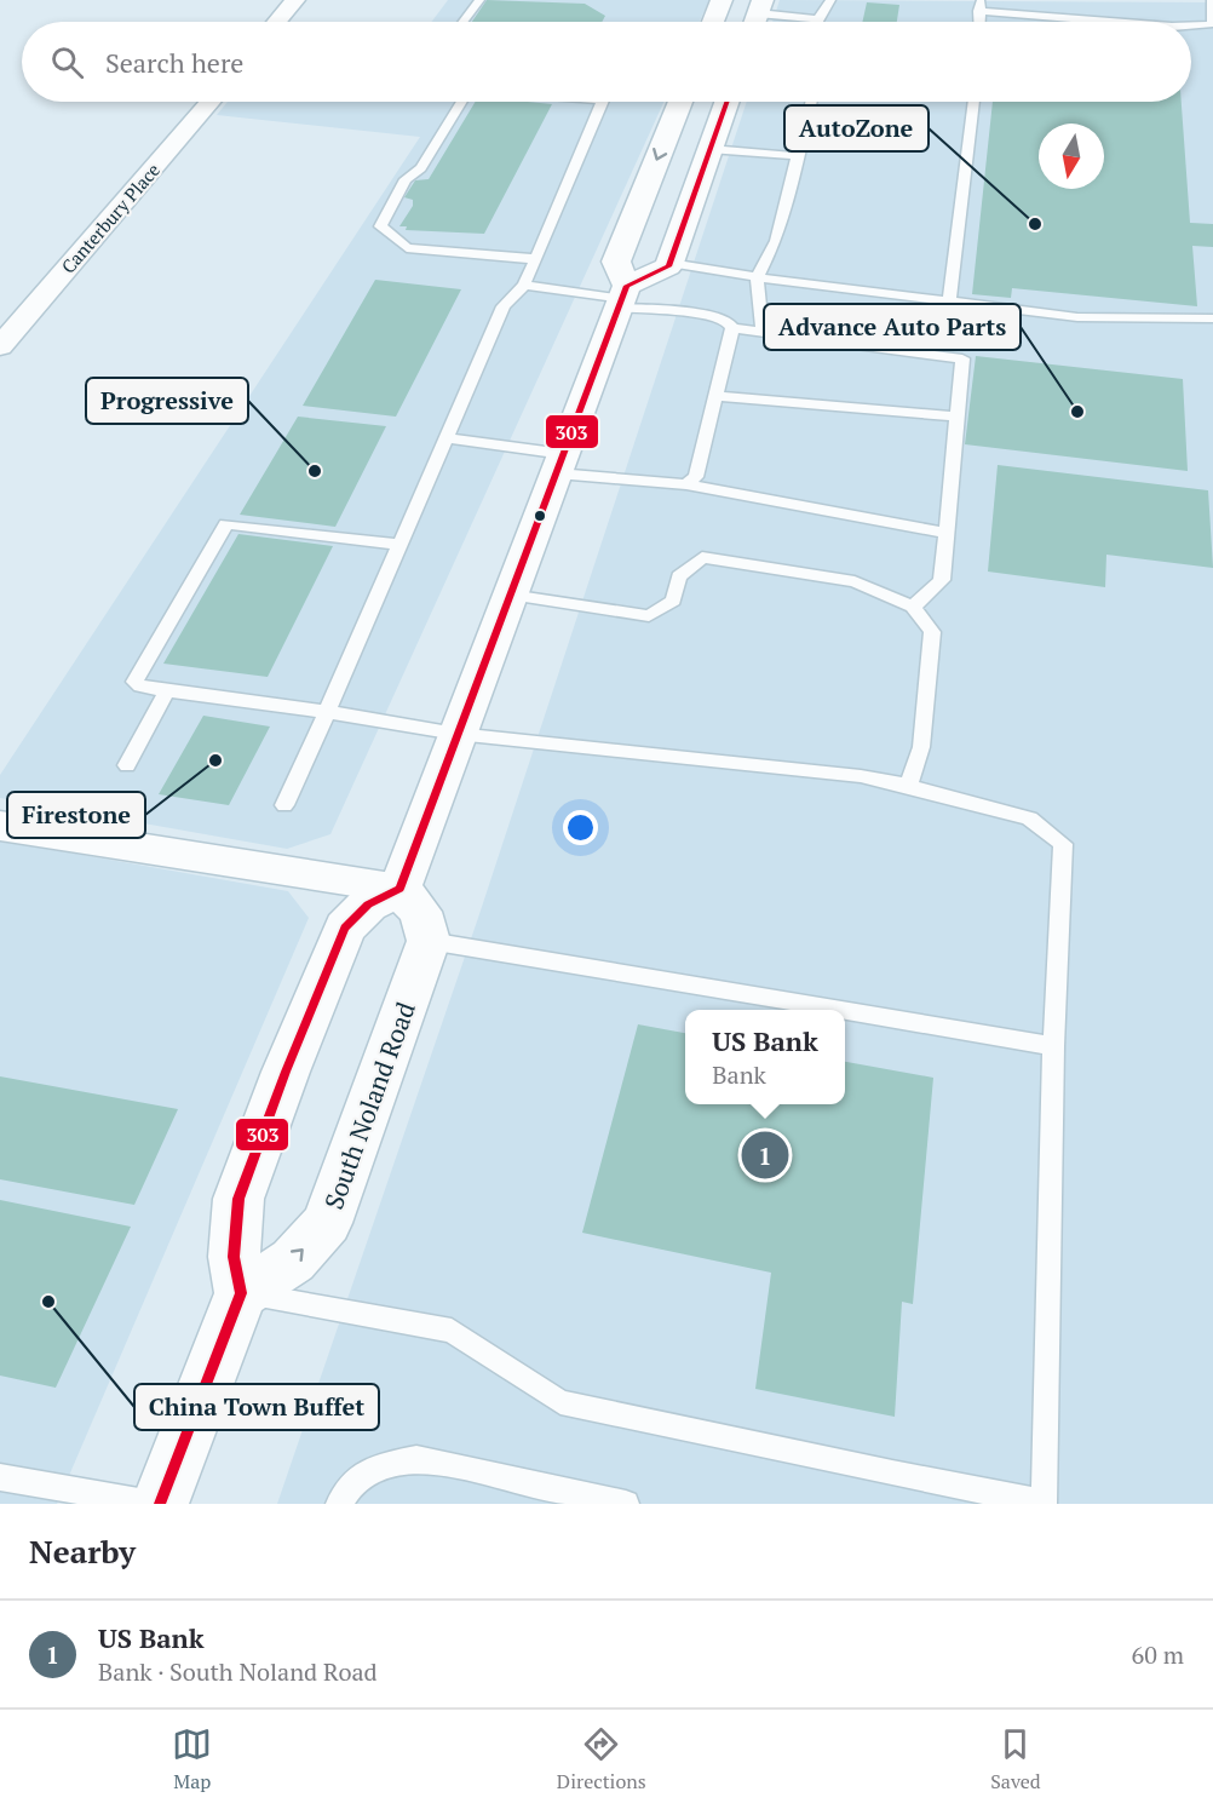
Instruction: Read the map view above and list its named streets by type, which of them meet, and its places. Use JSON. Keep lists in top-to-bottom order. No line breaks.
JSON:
{"streets":{"main road":["South Noland Road"],"street":["Canterbury Place"]},"places":["AutoZone","Advance Auto Parts","Progressive","Firestone","China Town Buffet"],"lines":["transit line 303"],"north":"bottom","page":{"search":"Search here","popup":["US Bank","Bank"],"pins":"1","heading":"Nearby","list":[{"mark":"1","name":"US Bank","note":"Bank · South Noland Road","value":"60 m"}],"nav":["Map","Directions","Saved"]}}
